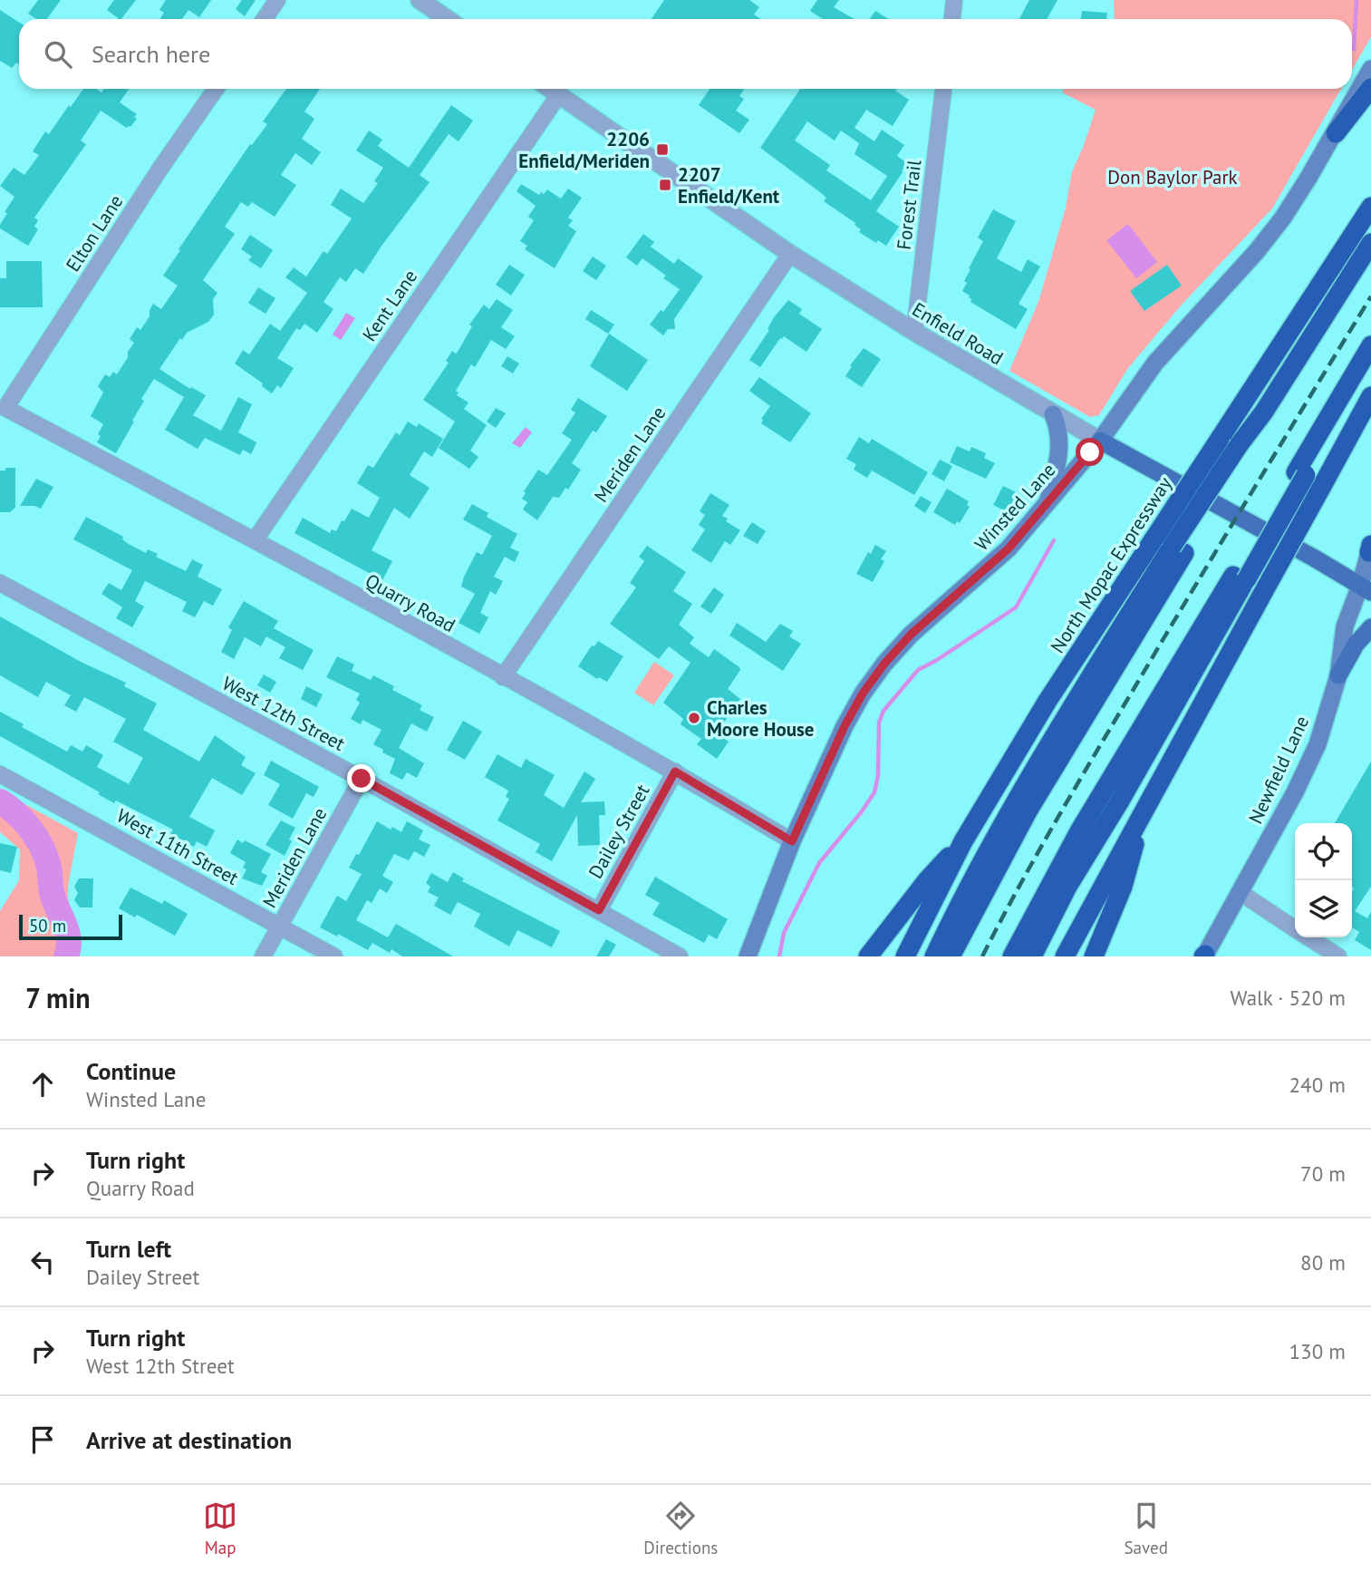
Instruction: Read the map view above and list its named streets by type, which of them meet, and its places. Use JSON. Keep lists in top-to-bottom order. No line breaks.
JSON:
{"streets":{"highway":["North Mopac Expressway"],"main road":["Enfield Road","Winsted Lane","Newfield Lane"],"street":["Forest Trail","Elton Lane","Kent Lane","Meriden Lane","Quarry Road","West 12th Street","Dailey Street","West 11th Street"]},"crossings":[["Forest Trail","Enfield Road"],["Elton Lane","Quarry Road"],["Kent Lane","Enfield Road"],["Kent Lane","Quarry Road"],["Enfield Road","Meriden Lane"],["Enfield Road","Winsted Lane"],["Enfield Road","Newfield Lane"],["Meriden Lane","Quarry Road"],["Meriden Lane","West 12th Street"],["Meriden Lane","West 11th Street"],["Winsted Lane","Quarry Road"],["Quarry Road","Dailey Street"],["West 12th Street","Dailey Street"]],"parks":["Don Baylor Park"],"places":{"transit":["2206 Enfield/Meriden","2207 Enfield/Kent"],"other":["Charles Moore House"]},"scale_bar":"50 m","page":{"search":"Search here","scale":"50 m","heading":["7 min","Walk · 520 m"],"list":[["Continue","Winsted Lane","240 m"],["Turn right","Quarry Road","70 m"],["Turn left","Dailey Street","80 m"],["Turn right","West 12th Street","130 m"],"Arrive at destination"],"nav":["Map","Directions","Saved"]}}
